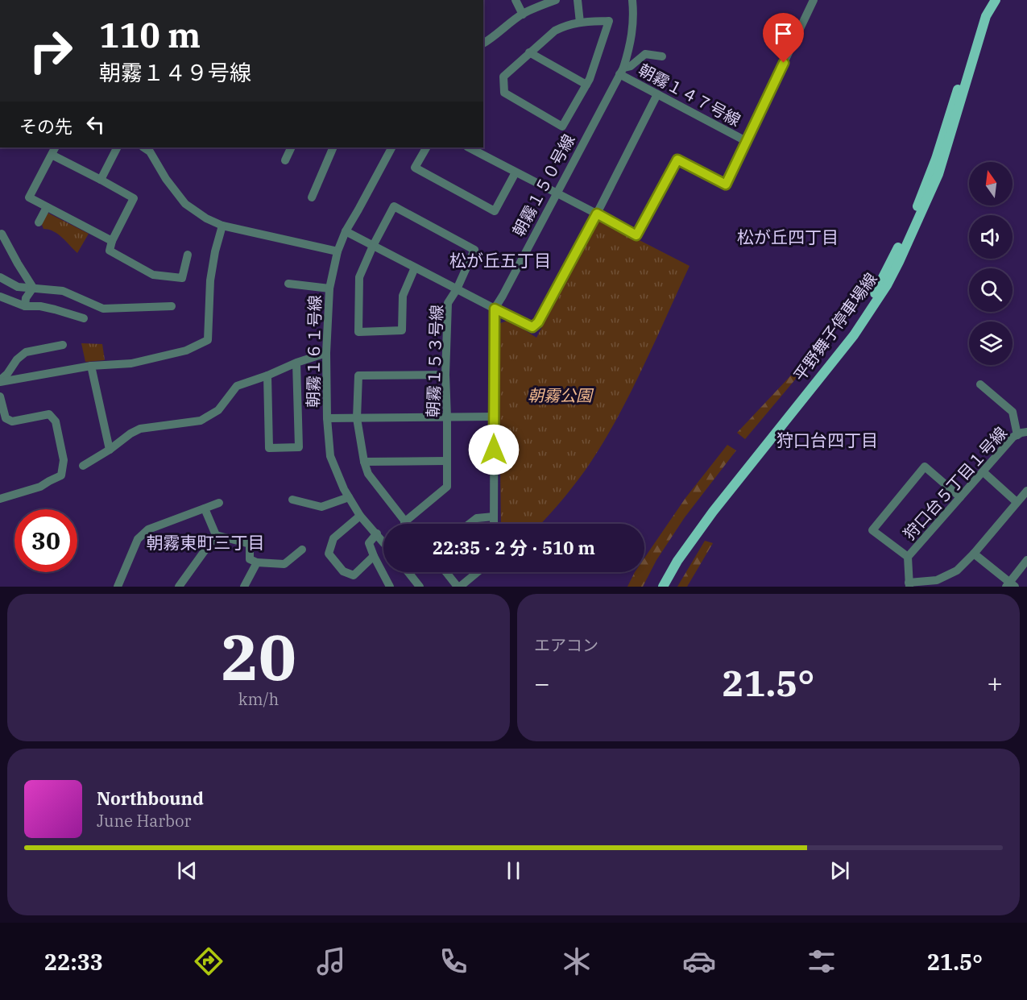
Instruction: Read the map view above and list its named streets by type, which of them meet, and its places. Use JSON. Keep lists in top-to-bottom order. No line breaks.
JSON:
{"streets":{"main road":["平野舞子停車場線"],"street":["朝霧１４７号線","朝霧１５０号線","朝霧１６１号線","朝霧１５３号線","狩口台５丁目１号線"]},"crossings":[["朝霧１４７号線","朝霧１５０号線"]],"districts":["松が丘四丁目","松が丘五丁目","狩口台四丁目","朝霧東町三丁目"],"parks":["朝霧公園"],"north":"top","page":{"turn":["110 m","朝霧１４９号線"],"then":"その先","limit":"30","trip":"22:35 · 2 分 · 510 m","tile":[["20","km/h"],"エアコン"],"heat":["−","21.5°","+"],"song":["Northbound","June Harbor"],"tabs":["22:33","21.5°"]}}
